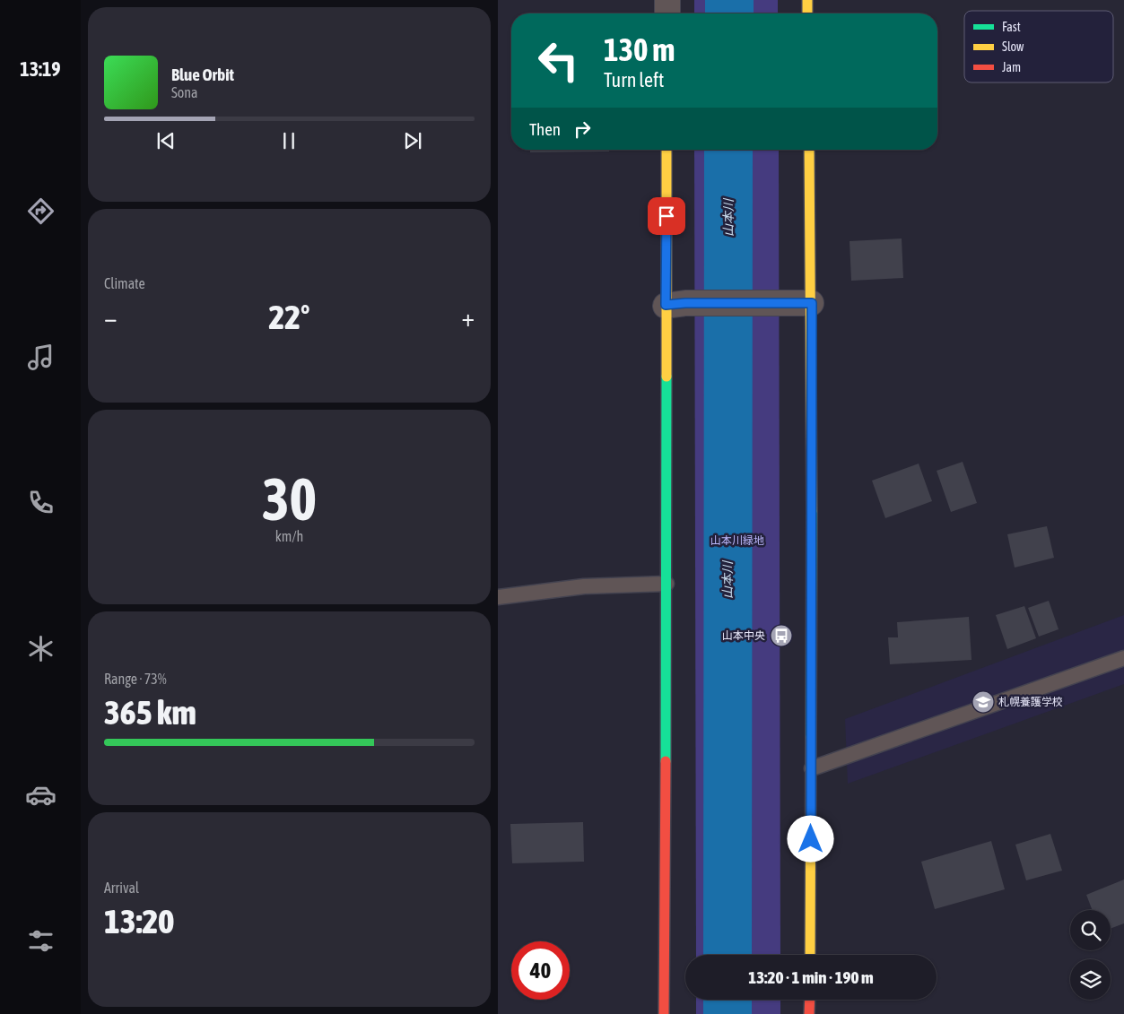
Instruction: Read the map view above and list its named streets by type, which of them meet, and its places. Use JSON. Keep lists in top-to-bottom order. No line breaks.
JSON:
{"water":["山本川"],"parks":["山本川緑地"],"places":{"bus stop":["山本中央"],"school or university":["札幌養護学校"]},"legend":["Fast","Slow","Jam"],"page":{"tabs":"13:19","turn":["130 m","Turn left"],"song":["Blue Orbit","Sona"],"then":"Then","tile":["Climate",["30","km/h"],["Range · 73%","365 km"],["Arrival","13:20"]],"heat":["−","22°","+"],"limit":"40","trip":"13:20 · 1 min · 190 m"}}
